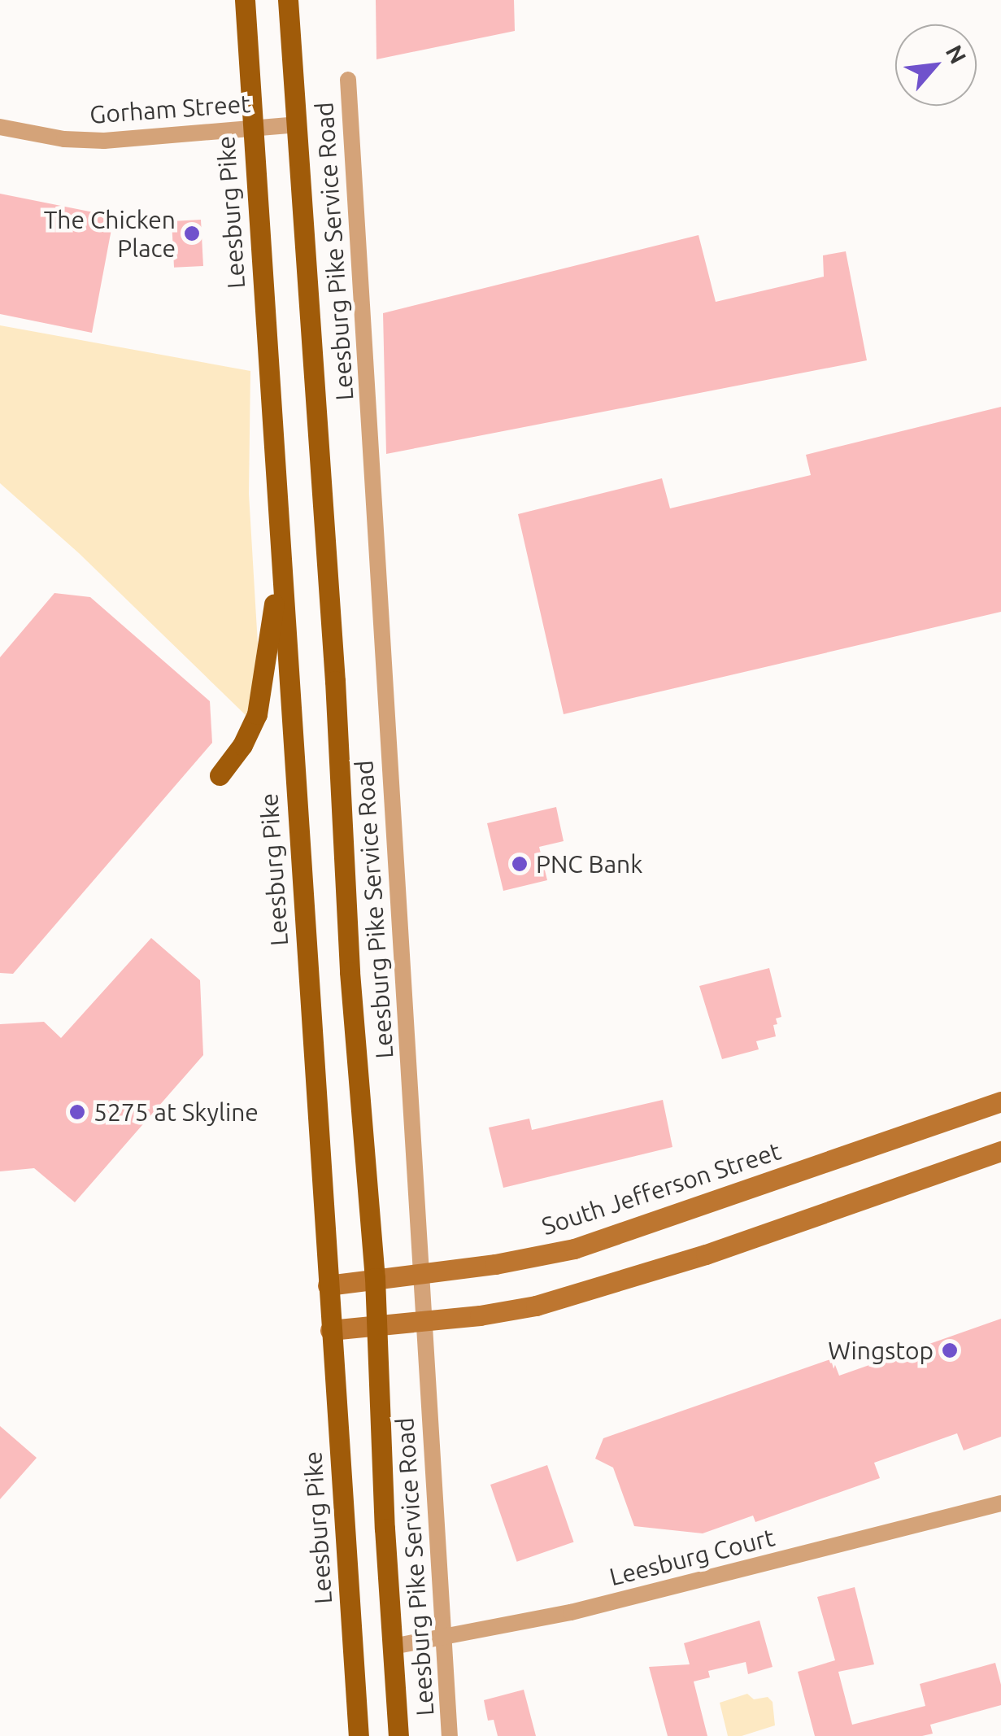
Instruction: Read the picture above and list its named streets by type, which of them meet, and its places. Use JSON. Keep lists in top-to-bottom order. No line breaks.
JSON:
{"streets":{"main road":["Leesburg Pike"],"street":["Gorham Street","Leesburg Pike Service Road","South Jefferson Street","Leesburg Court"]},"crossings":[["Gorham Street","Leesburg Pike"],["Leesburg Pike","South Jefferson Street"],["Leesburg Pike Service Road","South Jefferson Street"],["Leesburg Pike Service Road","Leesburg Court"]],"places":["The Chicken Place","PNC Bank","5275 at Skyline","Wingstop"],"north":"top right"}
